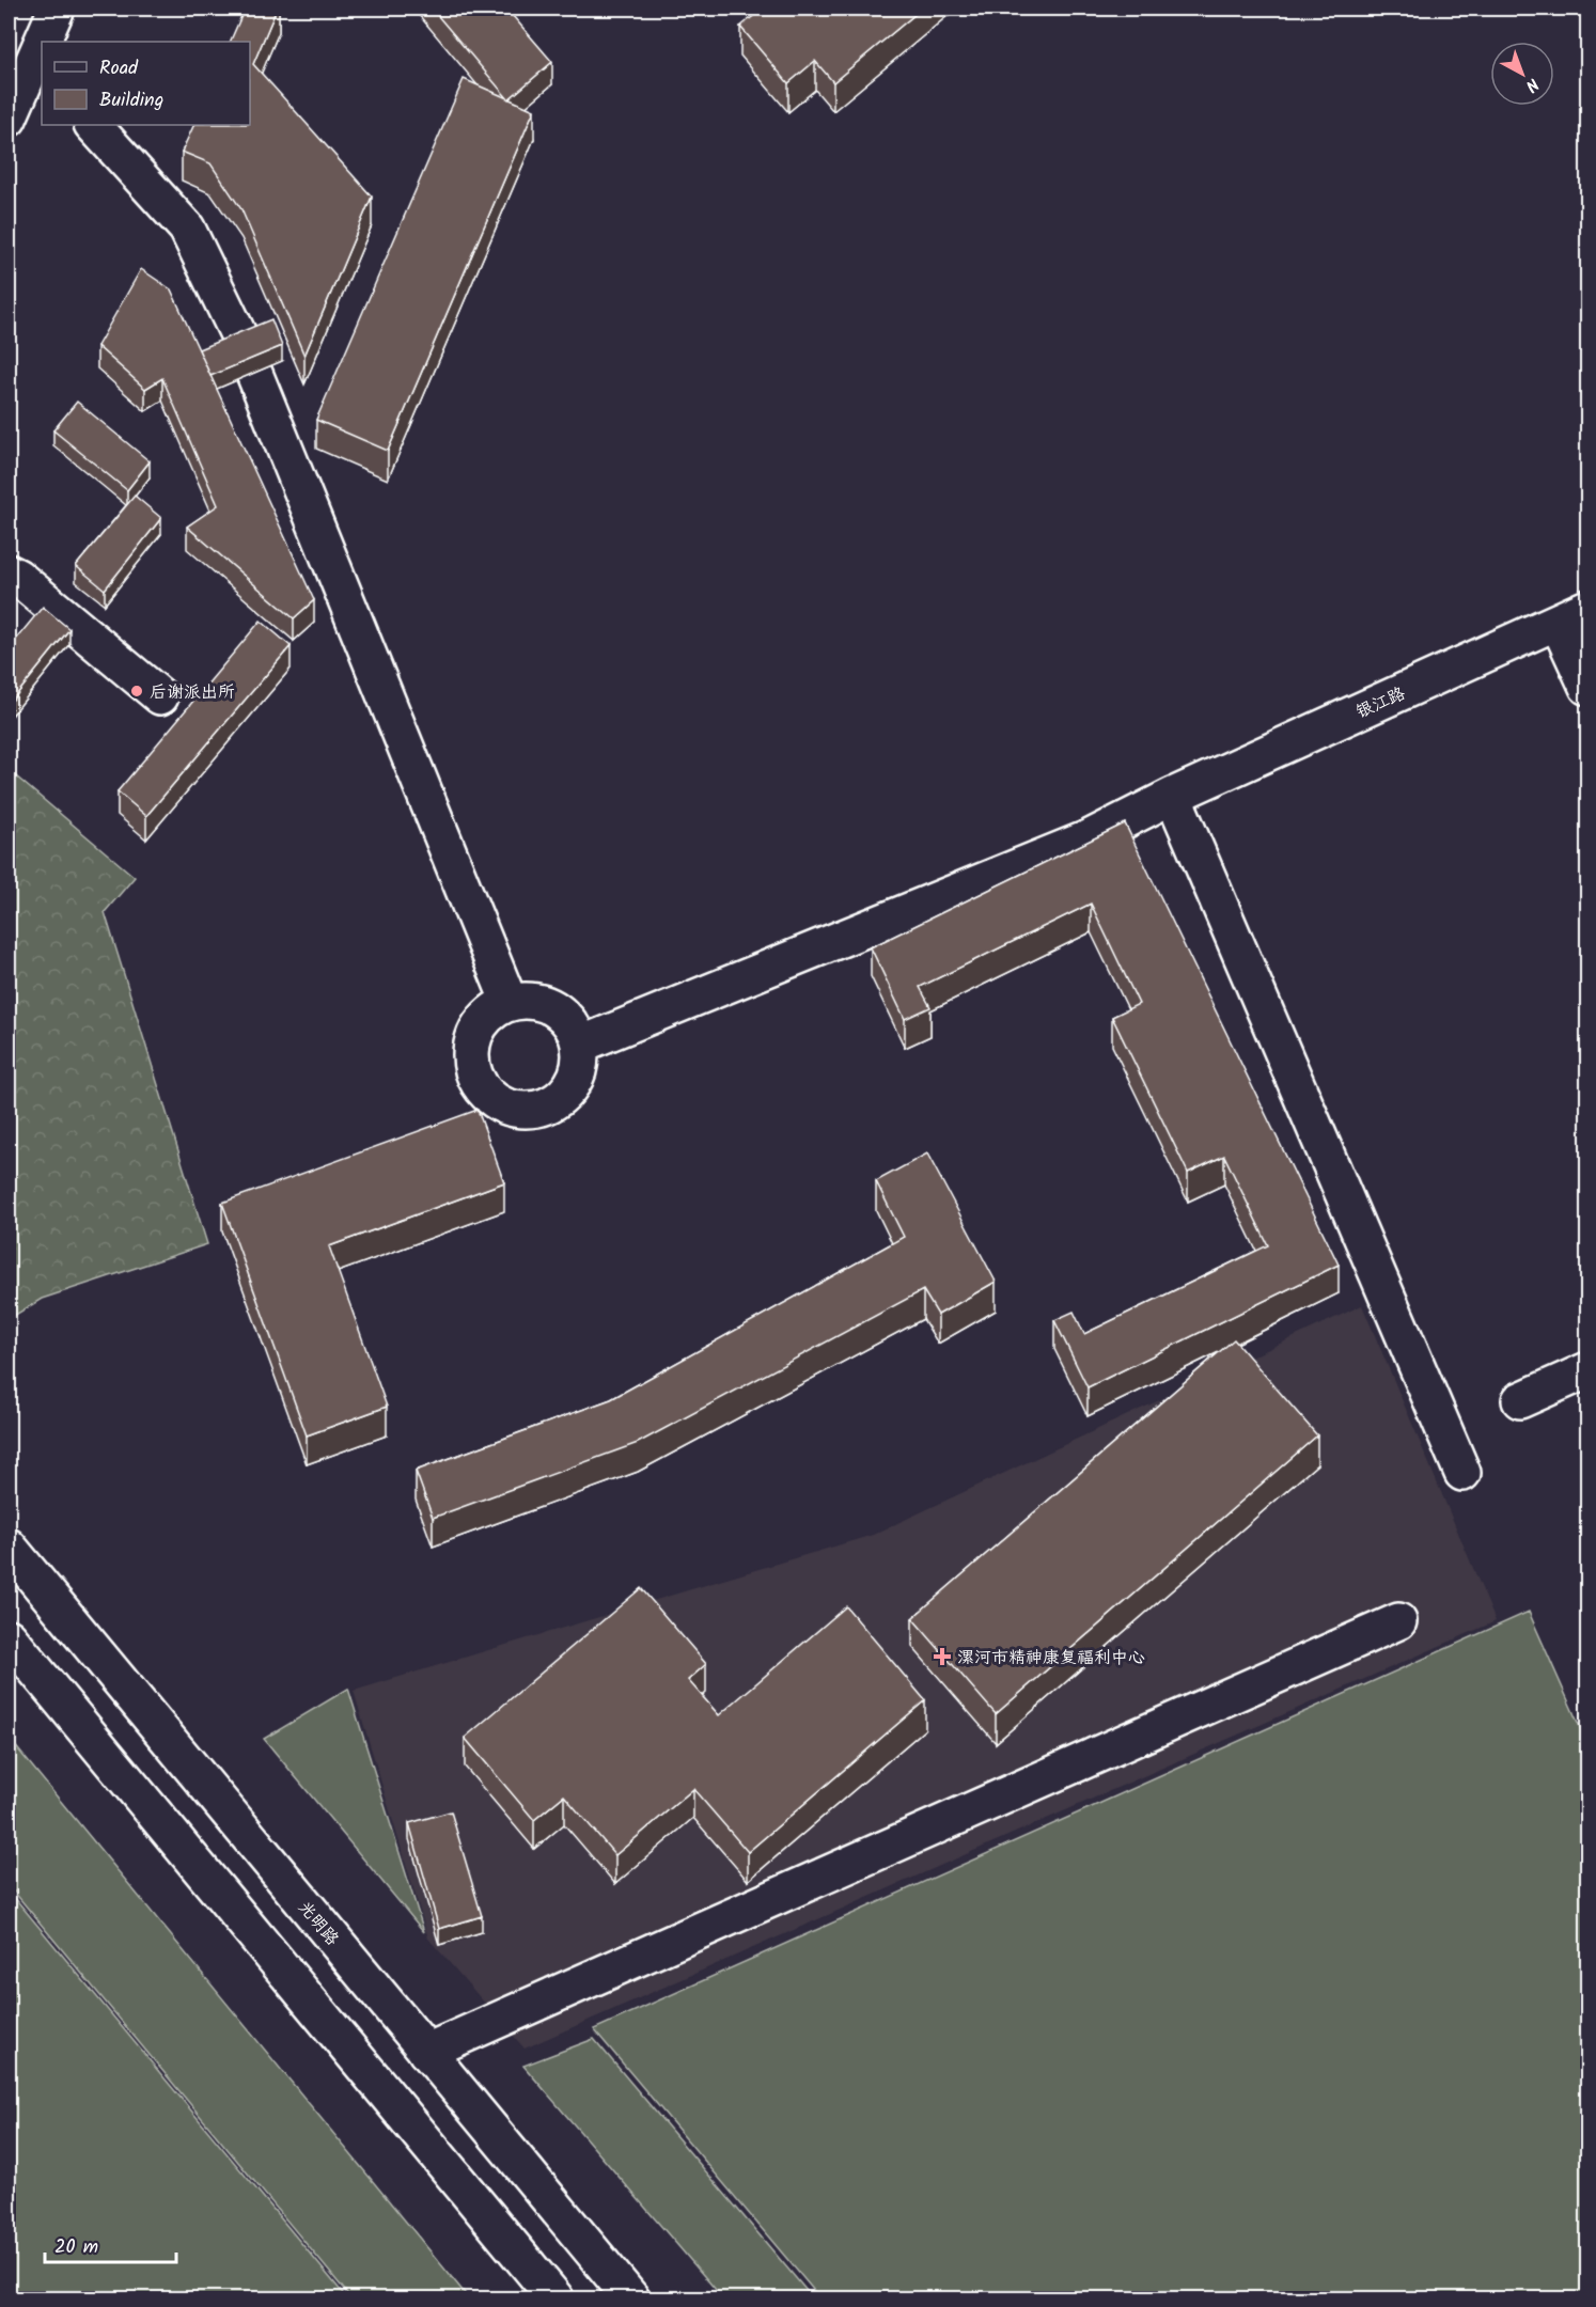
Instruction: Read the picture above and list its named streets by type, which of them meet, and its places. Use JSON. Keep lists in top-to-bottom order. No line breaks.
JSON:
{"streets":{"street":["银江路","光明路"]},"places":{"other":["后谢派出所"],"health":["漯河市精神康复福利中心"]},"legend":["Road","Building"],"scale_bar":"20 m","north":"bottom right"}
